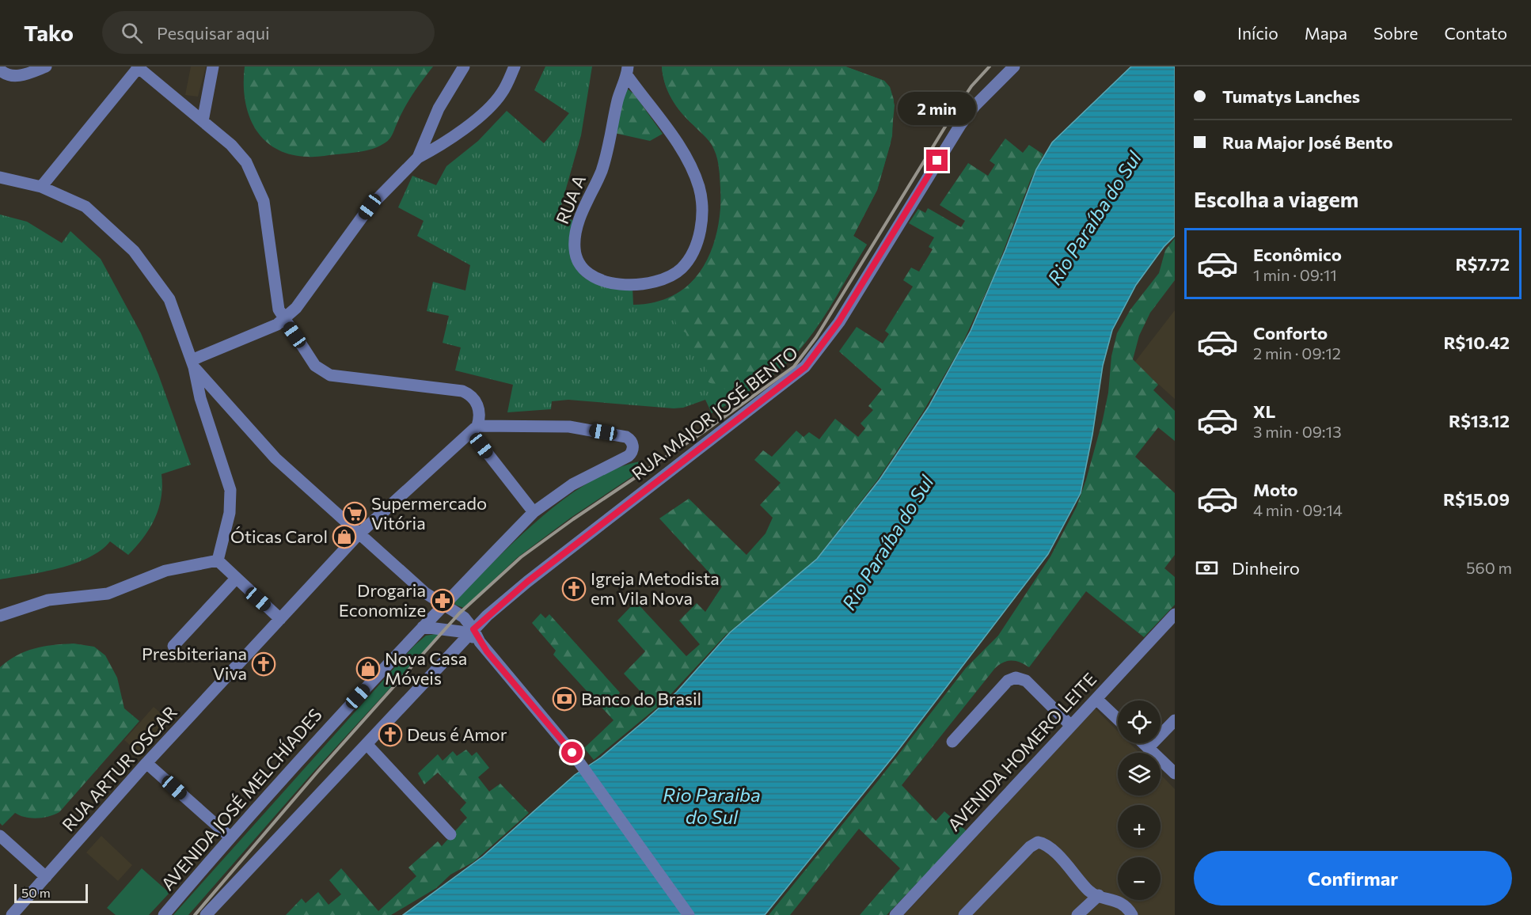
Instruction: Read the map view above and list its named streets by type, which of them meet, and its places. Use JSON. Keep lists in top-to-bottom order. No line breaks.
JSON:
{"streets":{"street":["RUA A","RUA MAJOR JOSÉ BENTO","AVENIDA HOMERO LEITE","RUA ARTUR OSCAR","AVENIDA JOSÉ MELCHÍADES"]},"crossings":[["RUA ARTUR OSCAR","AVENIDA JOSÉ MELCHÍADES"]],"water":["Rio Paraíba do Sul","Rio Paraiba do Sul"],"places":{"supermarket":["Supermercado Vitória"],"shop":["Óticas Carol","Nova Casa Móveis"],"church":["Igreja Metodista em Vila Nova","Presbiteriana Viva","Deus é Amor"],"pharmacy":["Drogaria Economize"],"bank":["Banco do Brasil"]},"scale_bar":"50 m","page":{"header":"Tako","search":"Pesquisar aqui","nav":["Início","Mapa","Sobre","Contato"],"banner":["Tumatys Lanches","Rua Major José Bento"],"bubble":"2 min","heading":"Escolha a viagem","list":[{"name":"Econômico","note":"1 min · 09:11","value":"R$7.72"},{"name":"Conforto","note":"2 min · 09:12","value":"R$10.42"},{"name":"XL","note":"3 min · 09:13","value":"R$13.12"},{"name":"Moto","note":"4 min · 09:14","value":"R$15.09"}],"pay":["Dinheiro","560 m"],"map_buttons":["+","−"],"buttons":"Confirmar","scale":"50 m"}}
